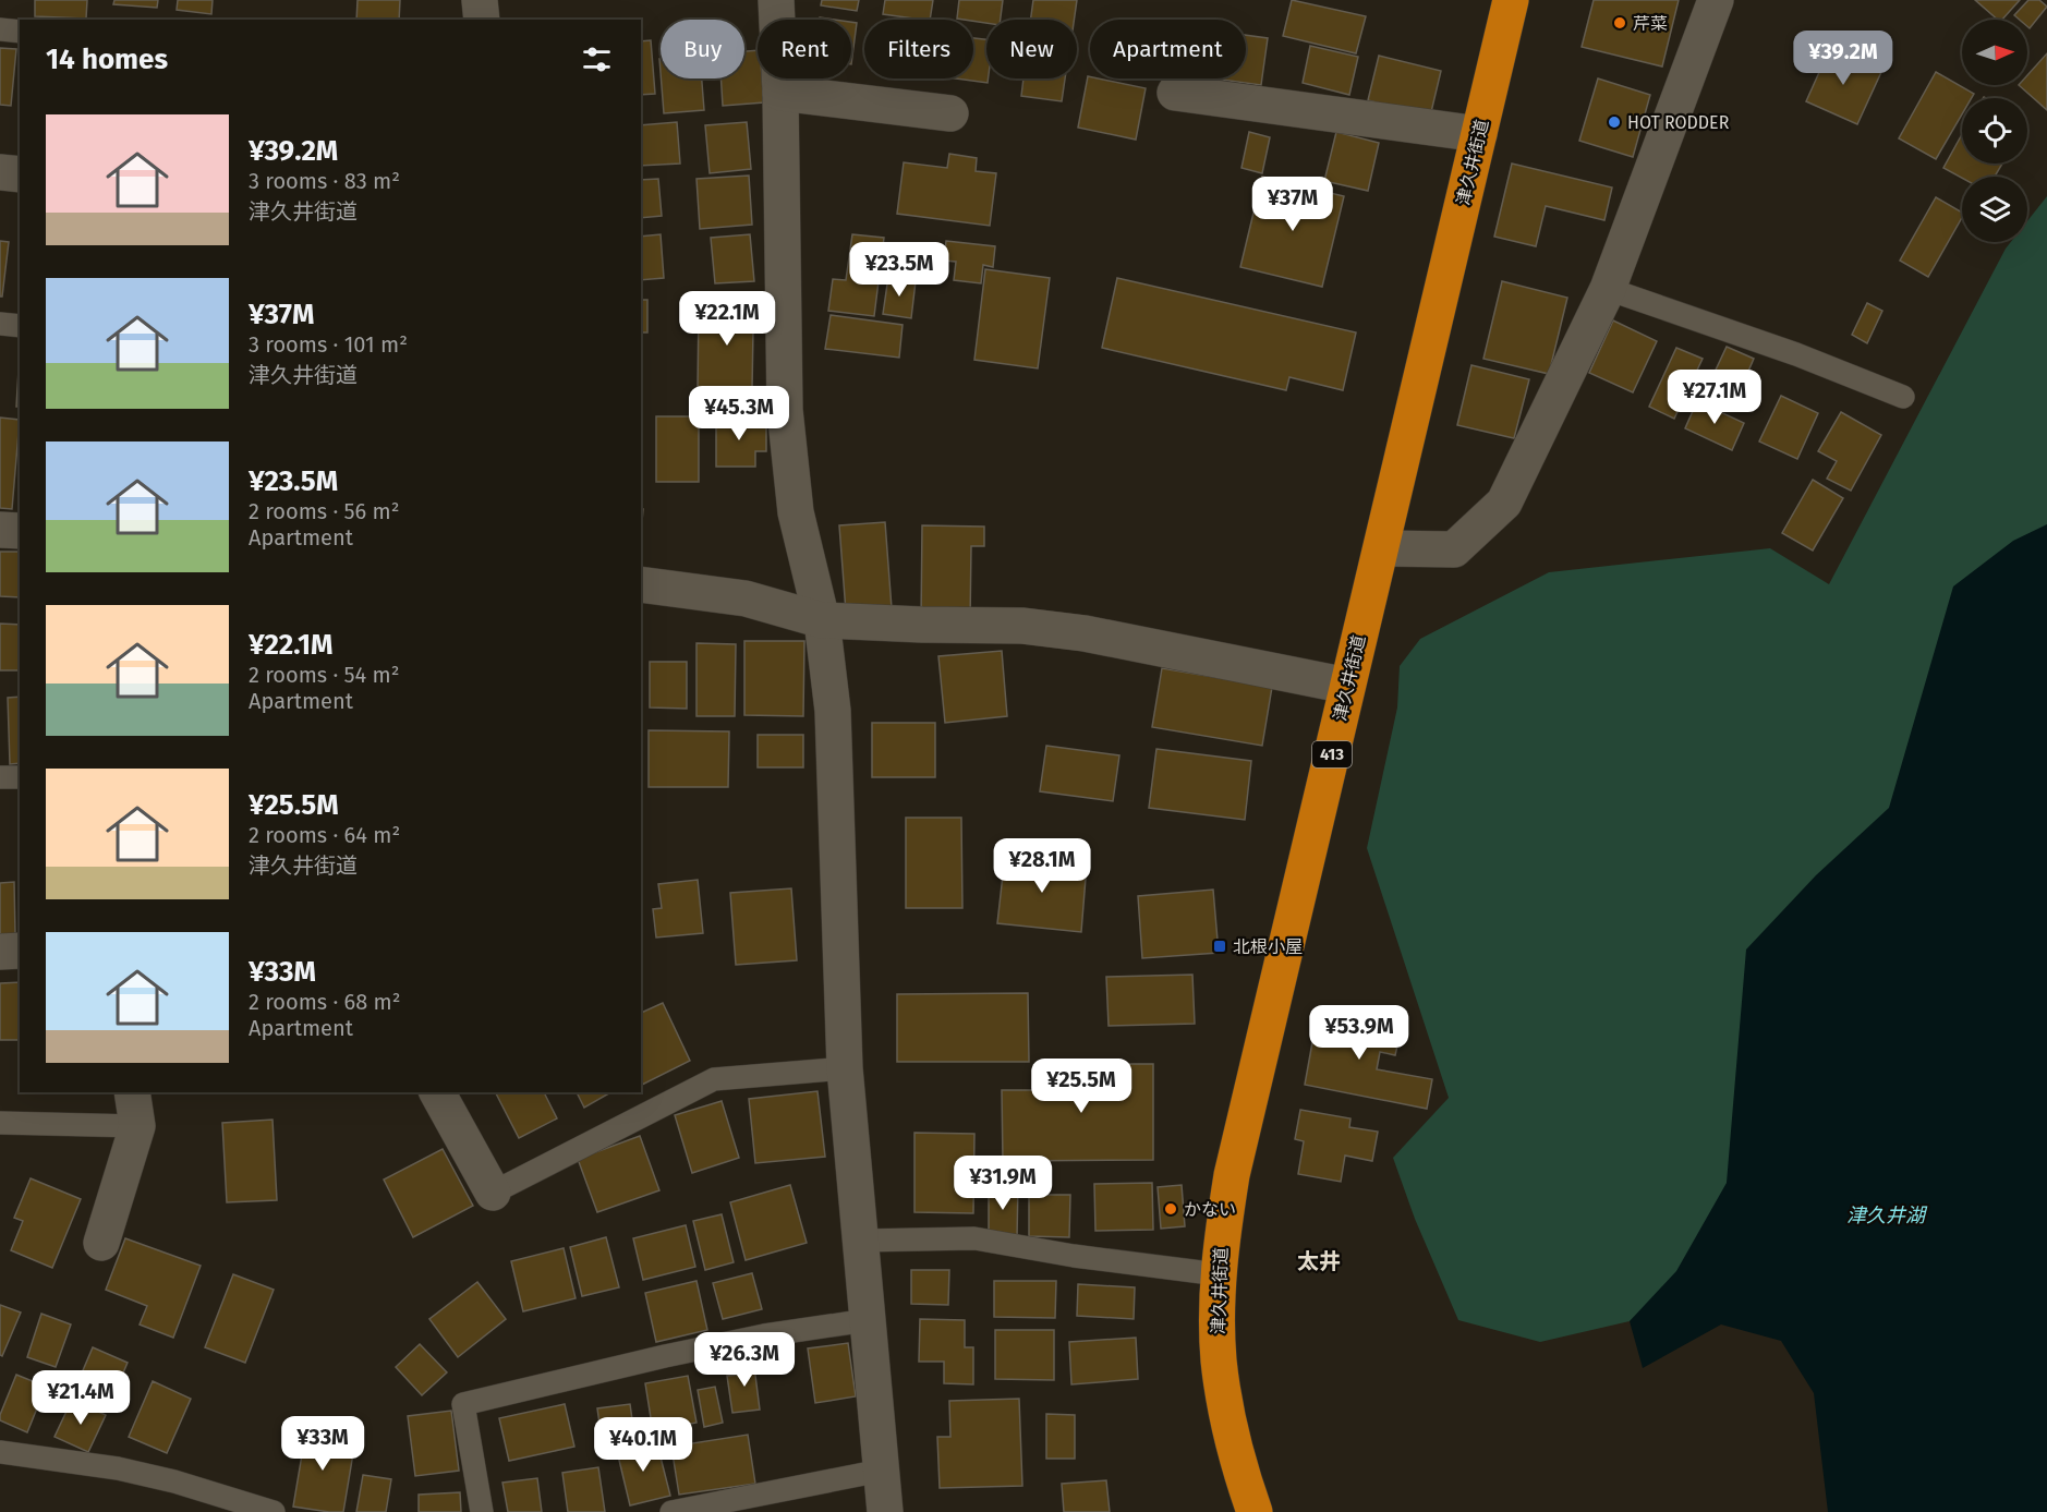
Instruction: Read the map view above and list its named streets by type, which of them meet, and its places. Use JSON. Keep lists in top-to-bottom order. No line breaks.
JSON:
{"streets":{"highway":["津久井街道","413"]},"districts":["太井"],"water":["津久井湖"],"places":{"other":["芹菜","HOT RODDER","かない"],"transit":["北根小屋"]},"north":"right","page":{"chip":["Buy","Rent","Filters","New","Apartment"],"heading":"14 homes","price":["¥39.2M","¥37M","¥23.5M","¥22.1M","¥27.1M","¥45.3M","¥28.1M","¥53.9M","¥25.5M","¥31.9M","¥26.3M","¥21.4M","¥33M","¥40.1M"],"list":[{"name":"¥39.2M","note":"3 rooms · 83 m² · 津久井街道"},{"name":"¥37M","note":"3 rooms · 101 m² · 津久井街道"},{"name":"¥23.5M","note":"2 rooms · 56 m² · Apartment"},{"name":"¥22.1M","note":"2 rooms · 54 m² · Apartment"},{"name":"¥25.5M","note":"2 rooms · 64 m² · 津久井街道"},{"name":"¥33M","note":"2 rooms · 68 m² · Apartment"}]}}
